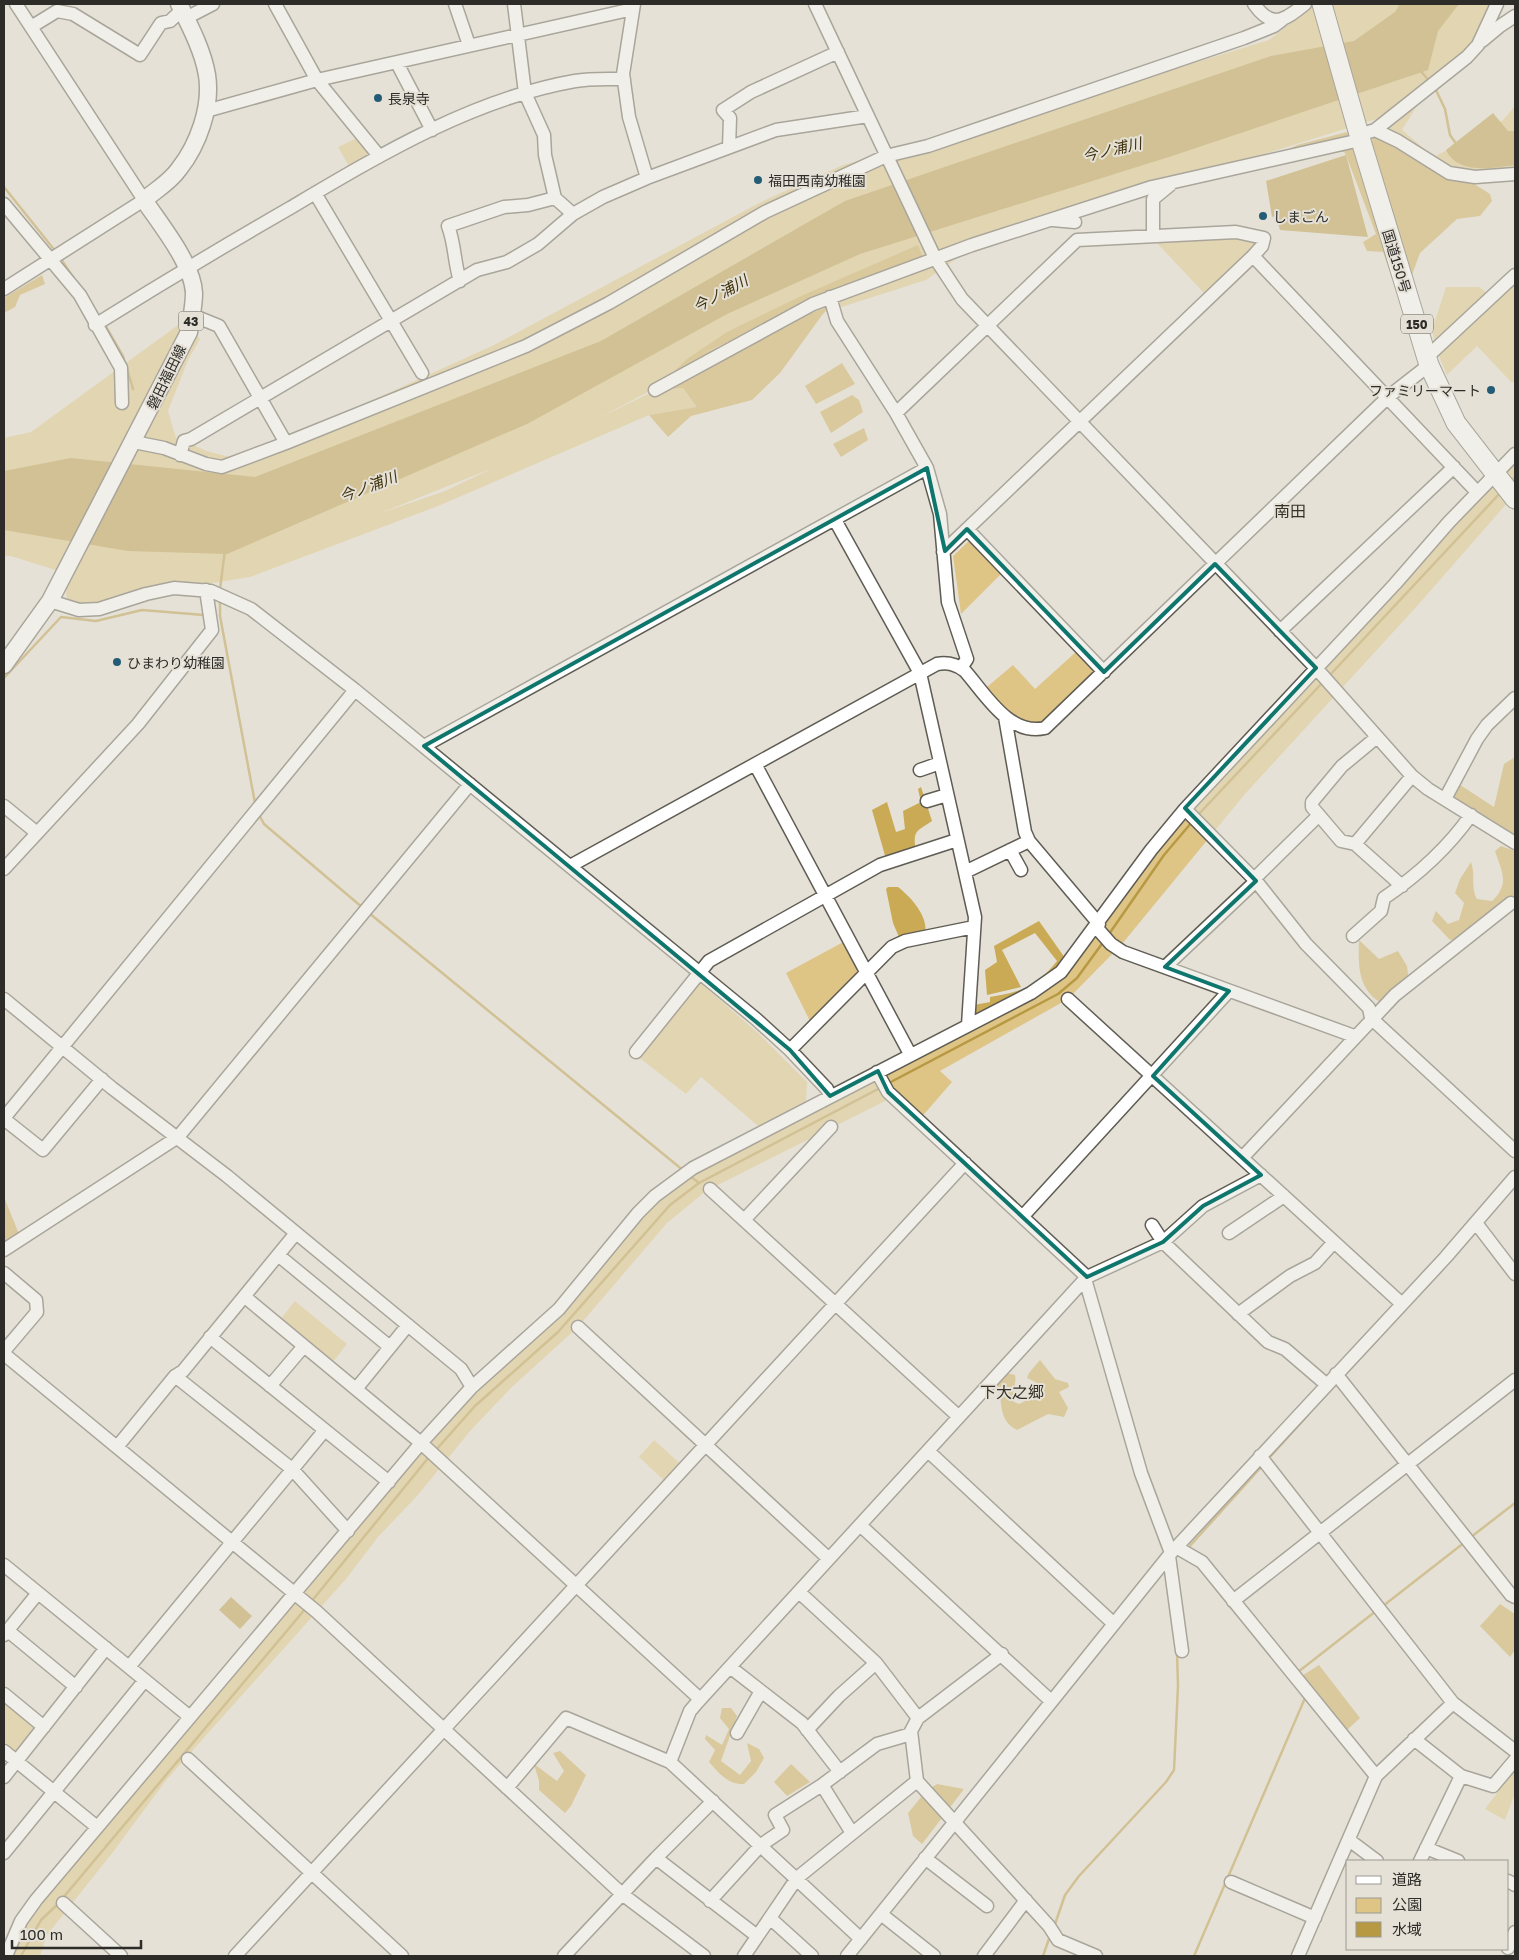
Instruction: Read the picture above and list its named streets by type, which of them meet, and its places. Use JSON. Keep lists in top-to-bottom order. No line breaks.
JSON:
{"streets":{"highway":["国道150号","150"],"main road":["43","磐田福田線"]},"districts":["南田","下大之郷"],"water":["今ノ浦川"],"places":["長泉寺","福田西南幼稚園","しまごん","ファミリーマート","ひまわり幼稚園"],"legend":["道路","公園","水域"],"scale_bar":"100 m"}
